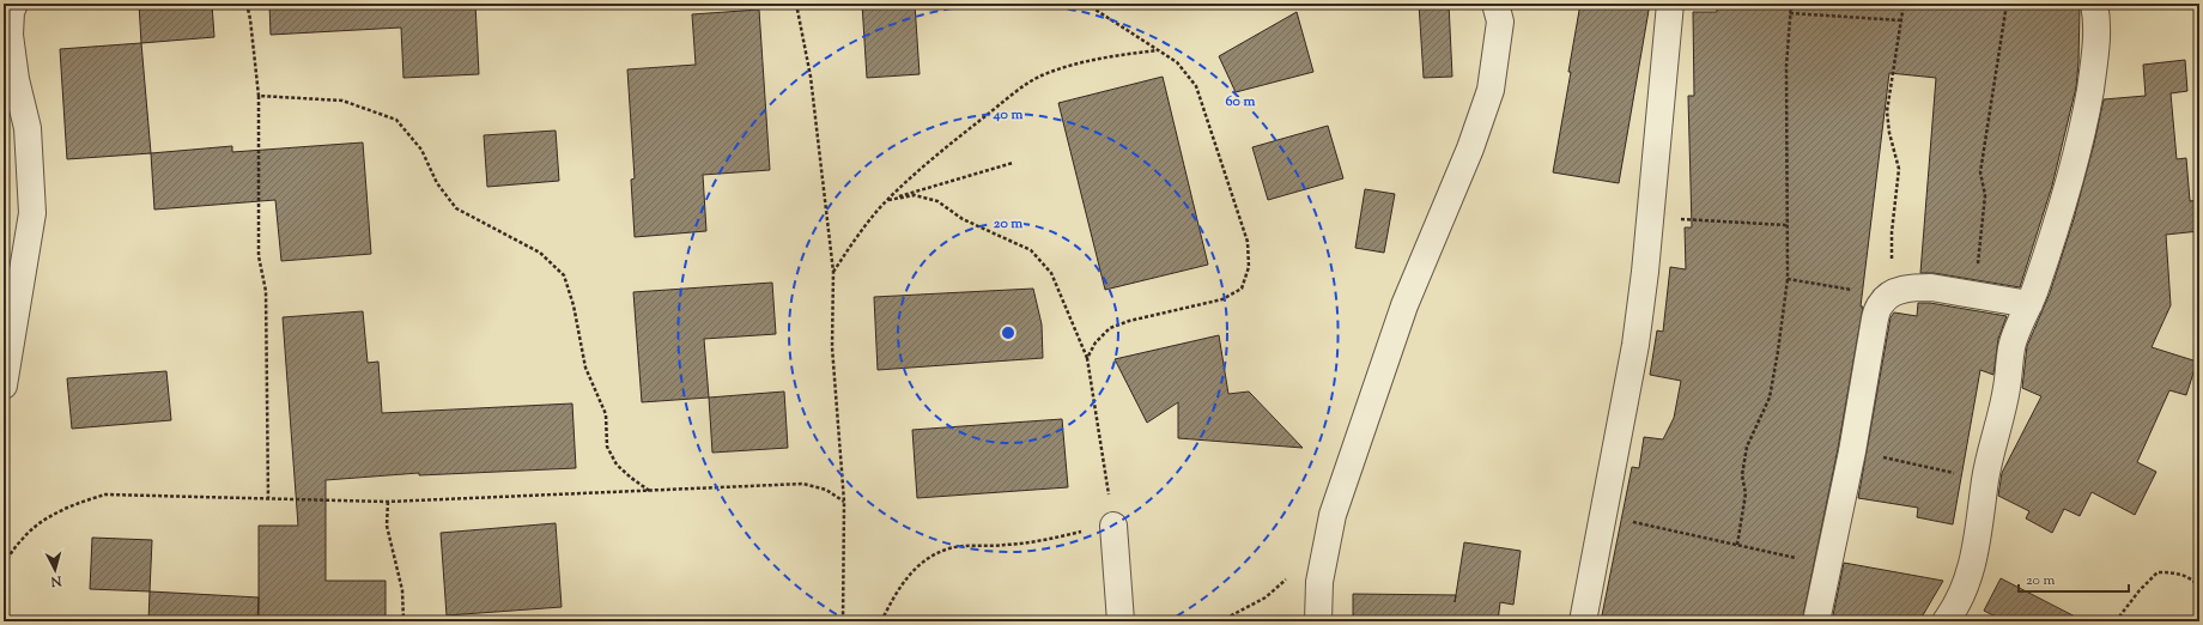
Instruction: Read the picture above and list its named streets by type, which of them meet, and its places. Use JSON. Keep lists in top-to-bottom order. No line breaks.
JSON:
{"scale_bar":"20 m","north":"bottom","rings":["60 m","40 m","20 m"]}
